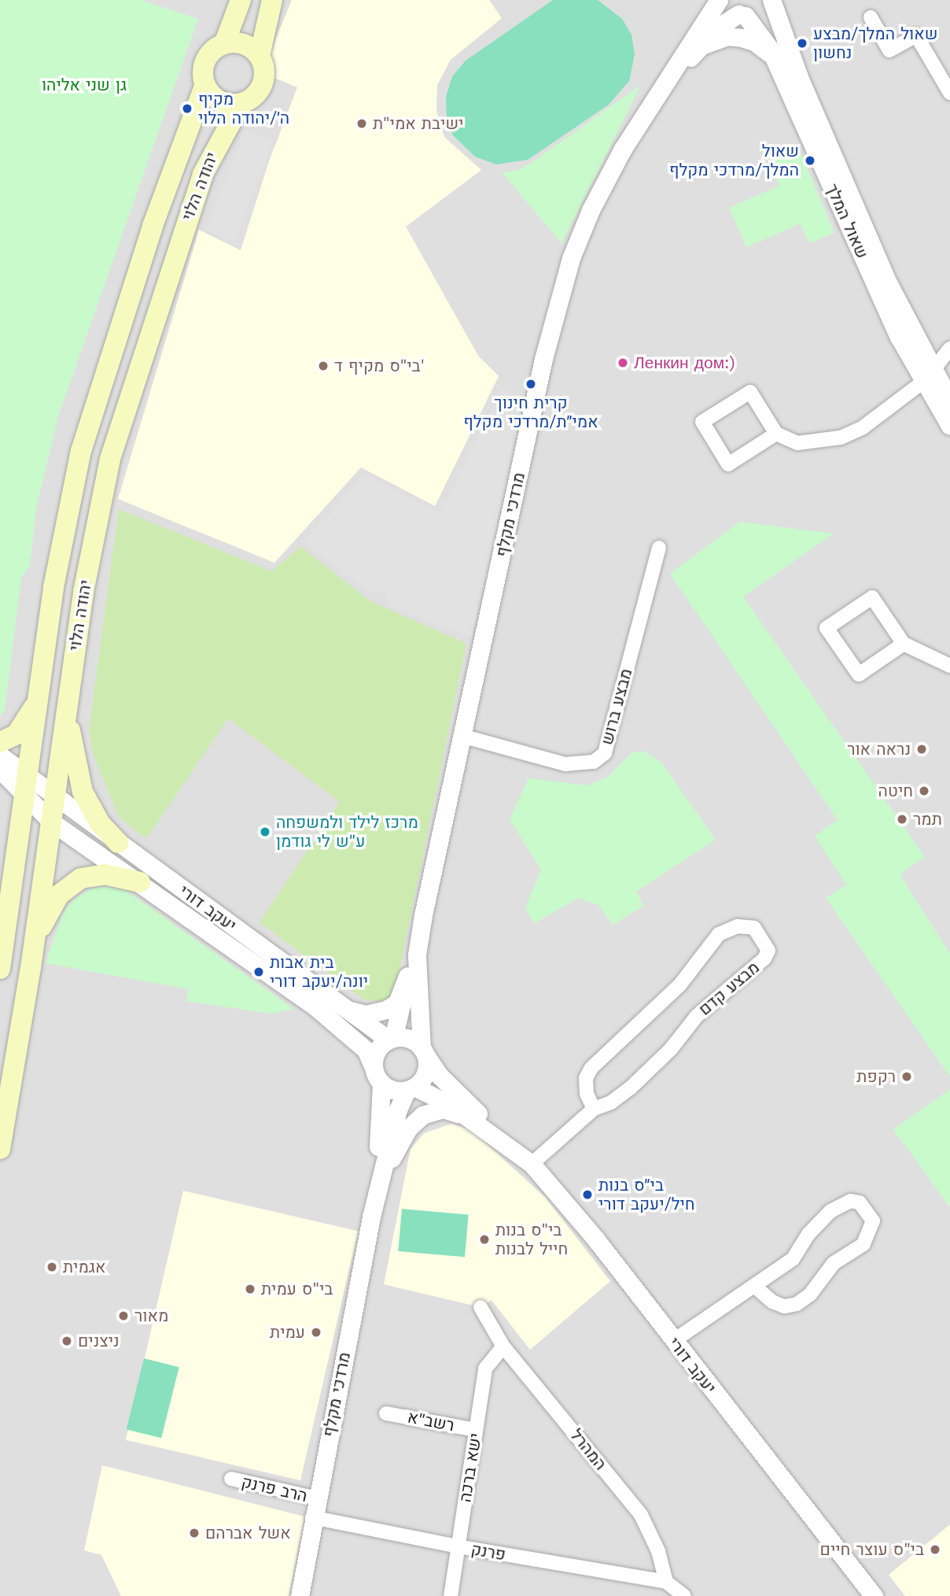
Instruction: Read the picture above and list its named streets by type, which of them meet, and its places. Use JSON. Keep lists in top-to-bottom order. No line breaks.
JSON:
{"streets":{"main road":["יהודה הלוי"],"street":["שאול המלך","מרדכי מקלף","מבצע ברוש","יעקב דורי","מבצע קדם","רשב\"א","המהרל","ישא ברכה","הרב פרנק","פרנק"]},"crossings":[["יהודה הלוי","יעקב דורי"],["שאול המלך","מרדכי מקלף"],["מרדכי מקלף","מבצע ברוש"],["מרדכי מקלף","יעקב דורי"],["מרדכי מקלף","הרב פרנק"],["מרדכי מקלף","פרנק"],["יעקב דורי","מבצע קדם"],["רשב\"א","ישא ברכה"],["המהרל","ישא ברכה"],["המהרל","פרנק"],["ישא ברכה","פרנק"]],"parks":["גן שני אליהו"],"places":["שאול המלך/מבצע נחשון","מקיף ה׳/יהודה הלוי","ישיבת אמי\"ת","שאול המלך/מרדכי מקלף","Ленкин дом:)","בי\"ס מקיף ד'","קרית חינוך אמי״ת/מרדכי מקלף","נראה אור","חיטה","תמר","מרכז לילד ולמשפחה ע\"ש לי גודמן","בית אבות יונה/יעקב דורי","רקפת","בי״ס בנות חיל/יעקב דורי","בי\"ס בנות חייל לבנות","אגמית","בי\"ס עמית","מאור","עמית","ניצנים","אשל אברהם","בי\"ס עוצר חיים"]}
